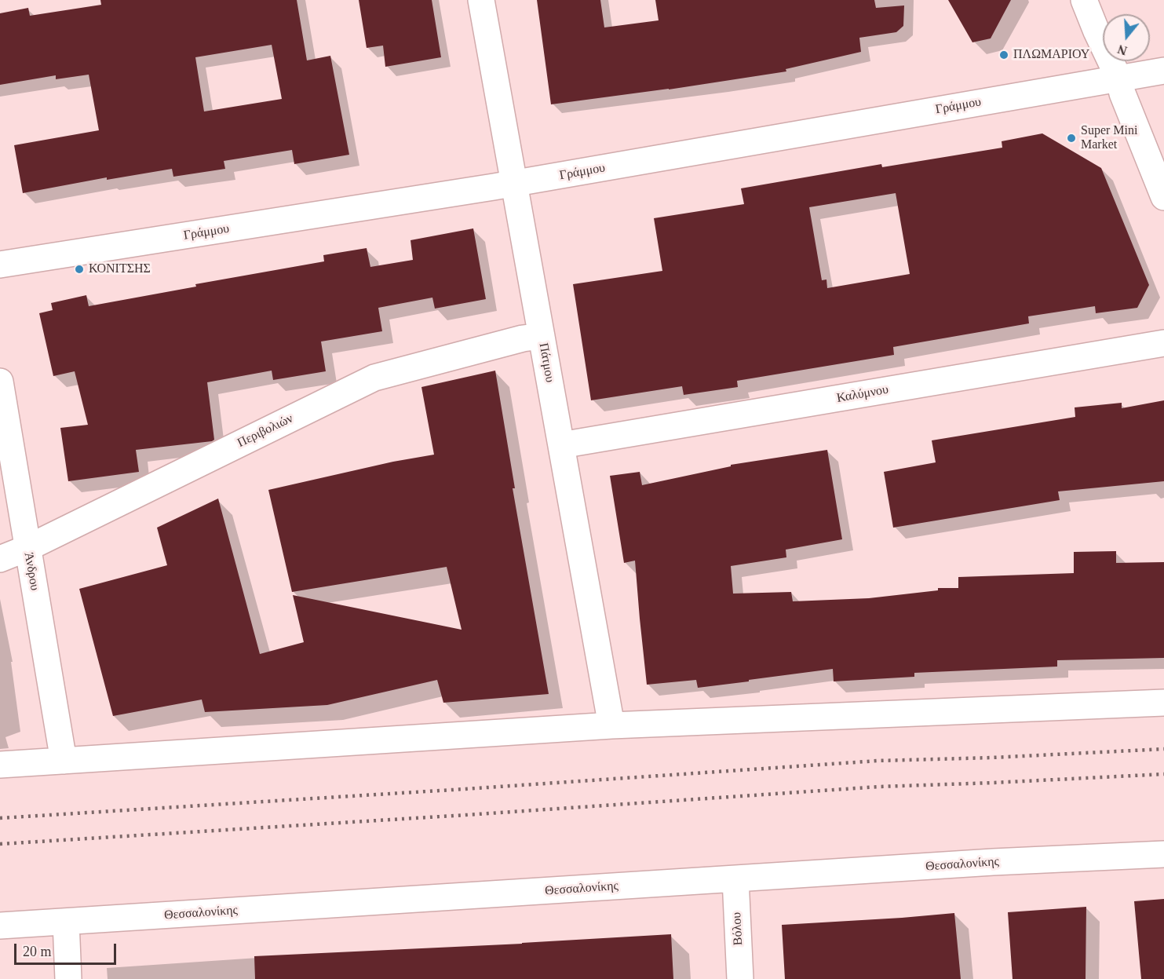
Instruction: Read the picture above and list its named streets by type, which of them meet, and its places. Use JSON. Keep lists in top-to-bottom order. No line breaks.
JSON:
{"streets":{"street":["Γράμμου","Πάτμου","Καλύμνου","Περιβολιών","Άνδρου","Θεσσαλονίκης","Βόλου"]},"crossings":[["Γράμμου","Πάτμου"],["Πάτμου","Καλύμνου"],["Πάτμου","Περιβολιών"],["Περιβολιών","Άνδρου"],["Θεσσαλονίκης","Βόλου"]],"places":["ΠΛΩΜΑΡΙΟΥ","Super Mini Market","ΚΟΝΙΤΣΗΣ"],"scale_bar":"20 m","north":"bottom"}
